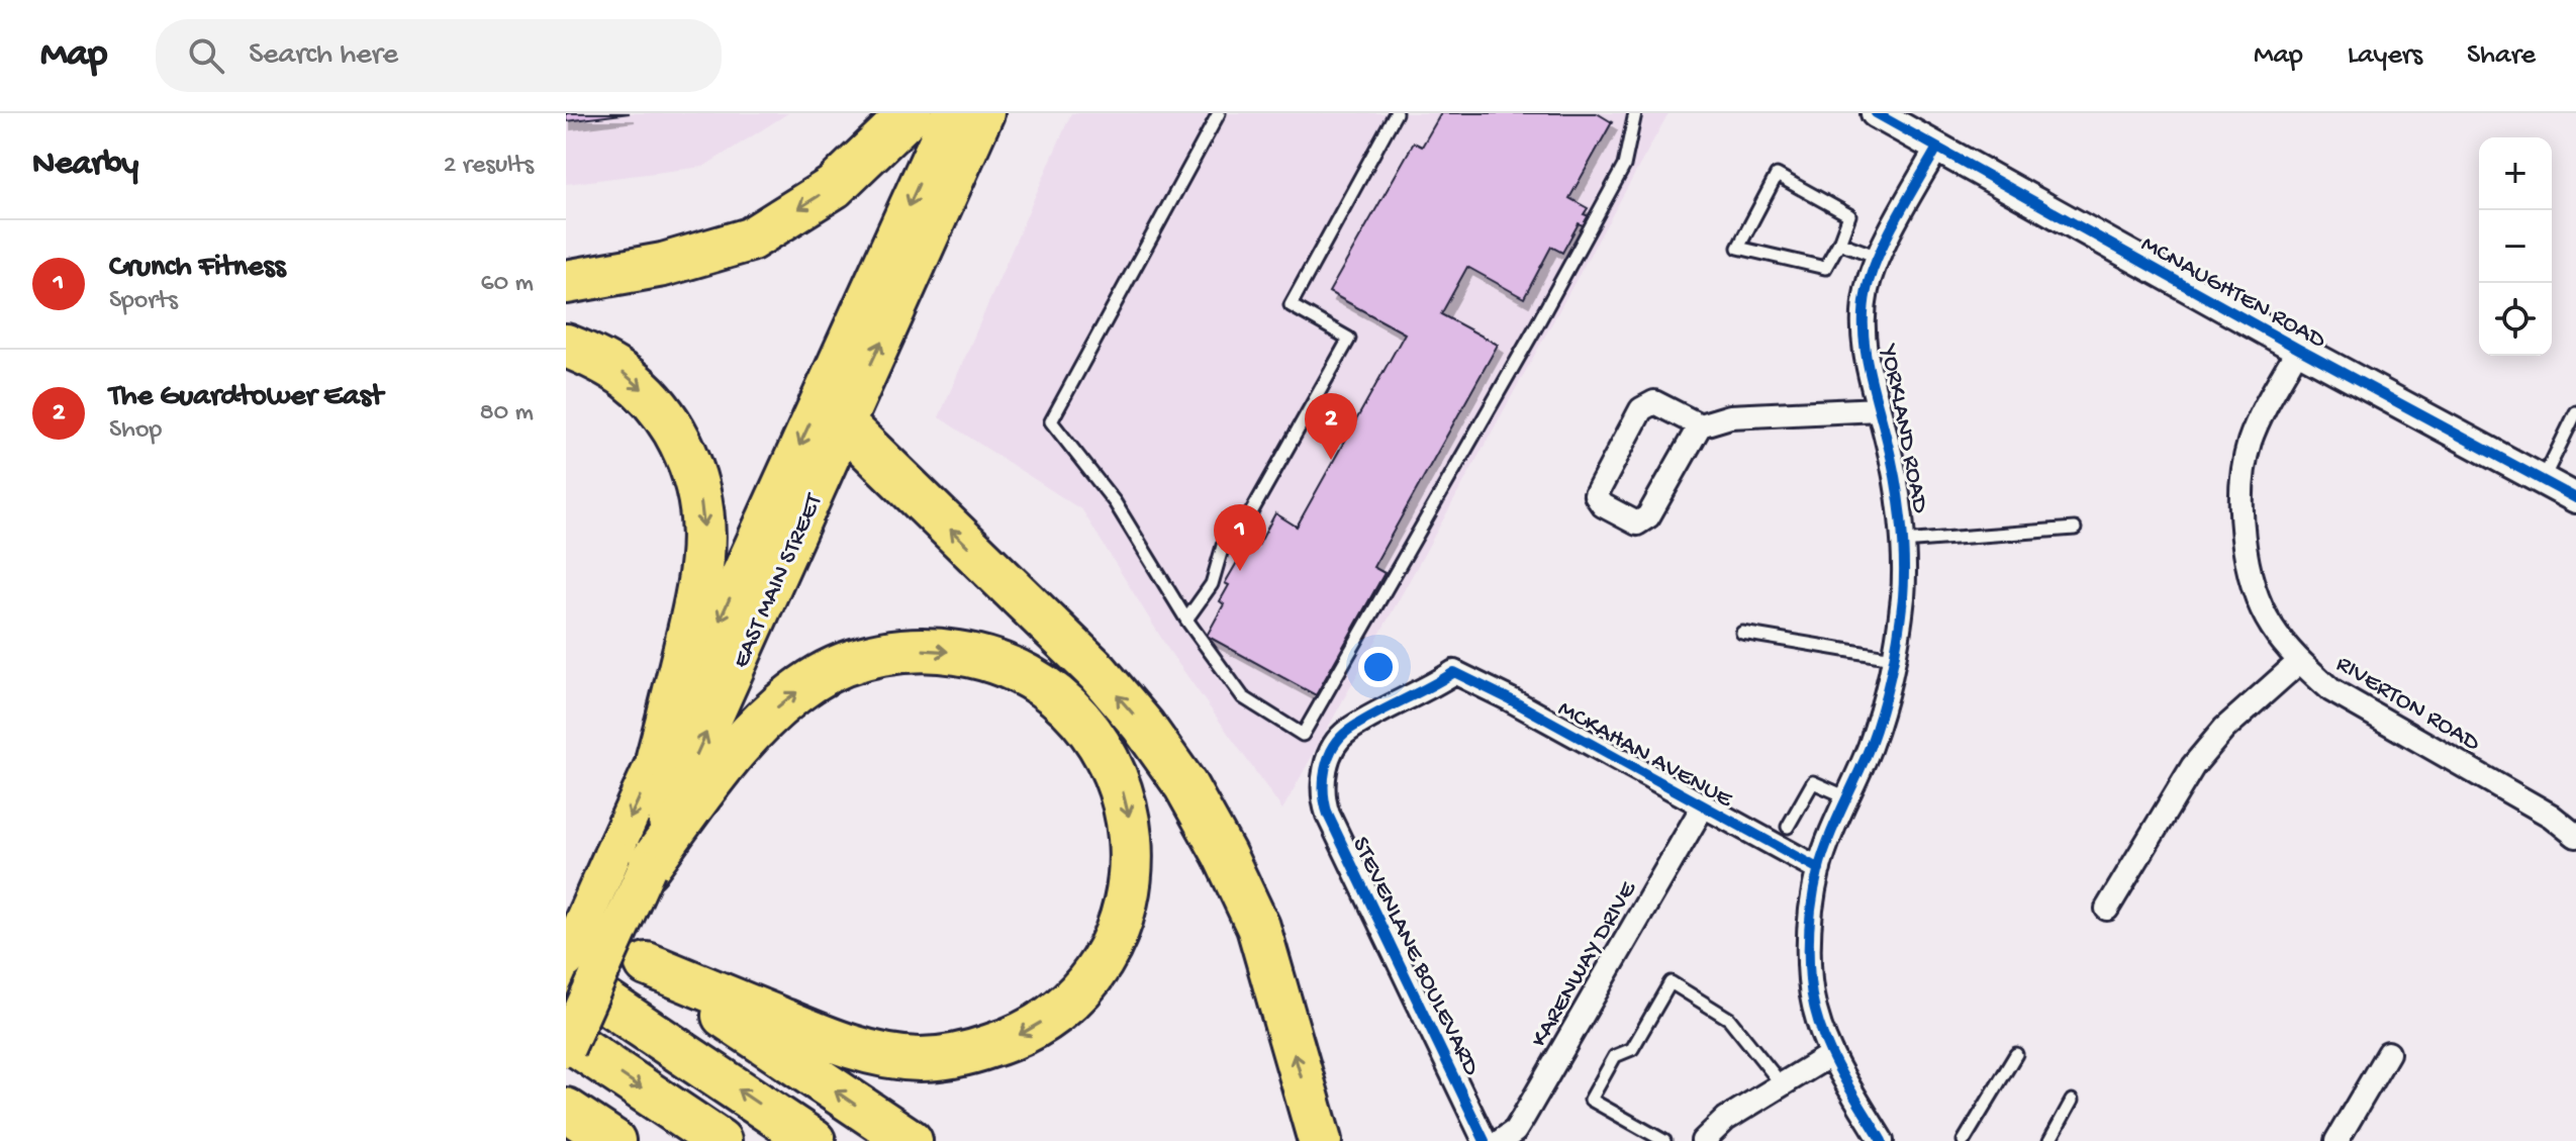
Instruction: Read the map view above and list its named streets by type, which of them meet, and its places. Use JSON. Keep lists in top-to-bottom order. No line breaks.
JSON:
{"streets":{"main road":["EAST MAIN STREET"],"street":["MCNAUGHTEN ROAD","YORKLAND ROAD","RIVERTON ROAD","MCKAHAN AVENUE","STEVENLANE BOULEVARD","KARENWAY DRIVE"]},"crossings":[["MCNAUGHTEN ROAD","YORKLAND ROAD"],["MCNAUGHTEN ROAD","RIVERTON ROAD"],["YORKLAND ROAD","MCKAHAN AVENUE"],["MCKAHAN AVENUE","STEVENLANE BOULEVARD"],["MCKAHAN AVENUE","KARENWAY DRIVE"]],"page":{"header":"Map","search":"Search here","nav":["Map","Layers","Share"],"heading":["Nearby","2 results"],"map_buttons":["+","−"],"list":[{"mark":"1","name":"Crunch Fitness","note":"Sports","value":"60 m"},{"mark":"2","name":"The Guardtower East","note":"Shop","value":"80 m"}],"pins":["2","1"]}}
